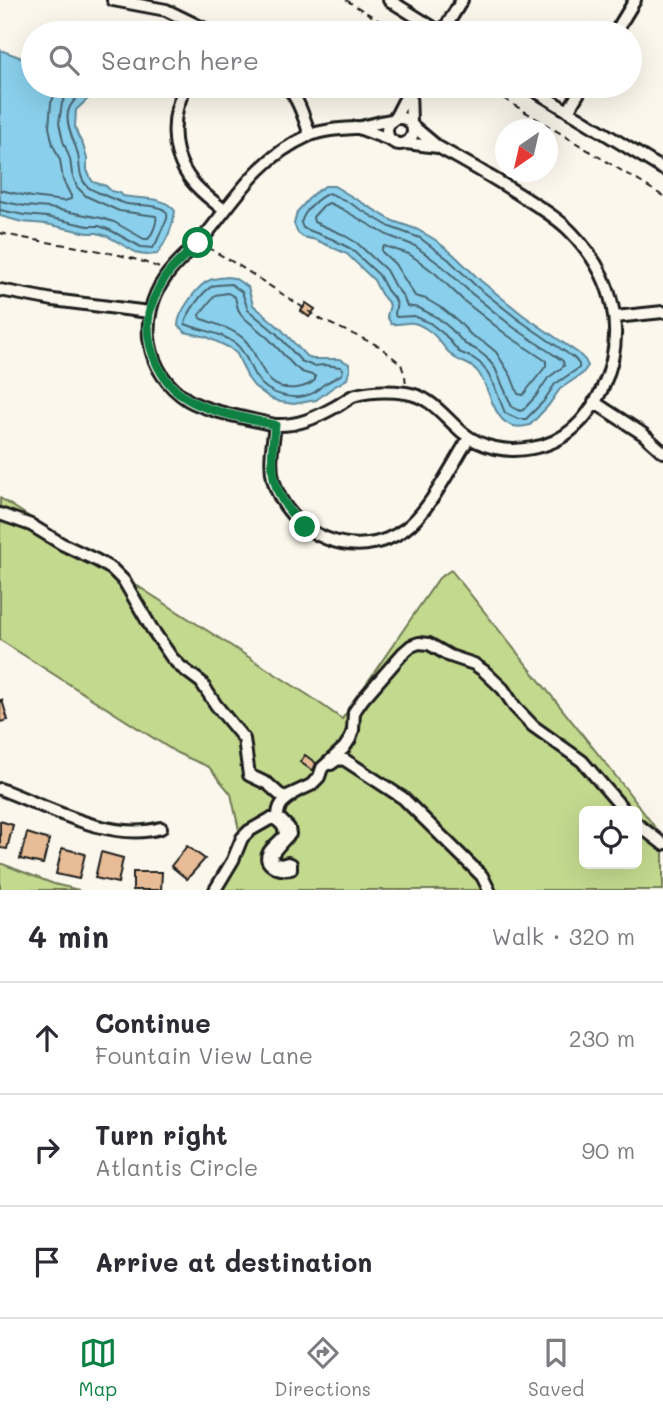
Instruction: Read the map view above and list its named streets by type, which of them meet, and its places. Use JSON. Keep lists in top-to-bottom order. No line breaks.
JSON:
{"north":"bottom left","page":{"search":"Search here","heading":["4 min","Walk · 320 m"],"list":[["Continue","Fountain View Lane","230 m"],["Turn right","Atlantis Circle","90 m"],"Arrive at destination"],"nav":["Map","Directions","Saved"]}}
